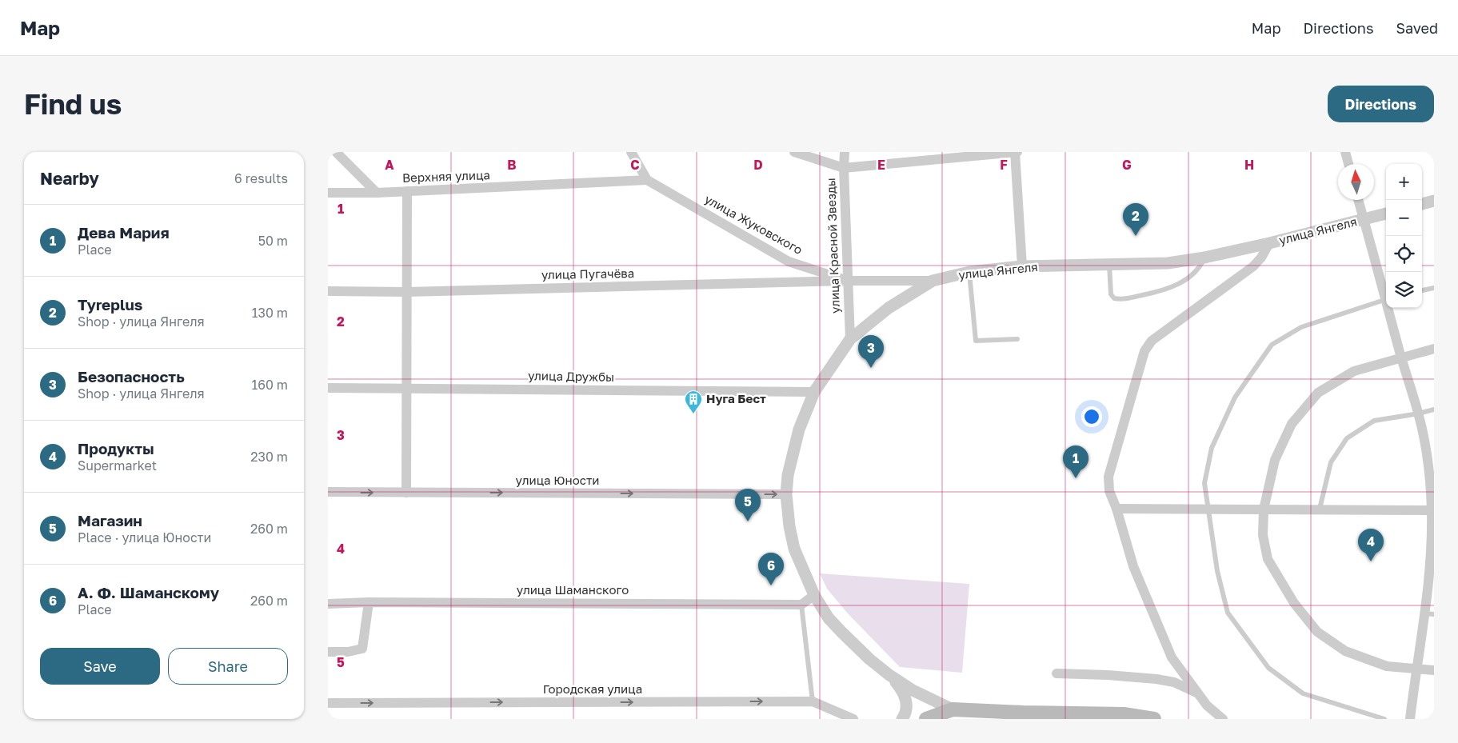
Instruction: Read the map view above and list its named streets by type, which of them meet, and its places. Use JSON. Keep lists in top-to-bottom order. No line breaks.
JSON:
{"streets":{"main road":["улица Янгеля"],"street":["Верхняя улица","улица Жуковского","улица Красной Звезды","улица Пугачёва","улица Дружбы","улица Юности","улица Шаманского","Городская улица"]},"crossings":[["Верхняя улица","улица Жуковского"],["улица Жуковского","улица Янгеля"],["улица Жуковского","улица Красной Звезды"],["улица Жуковского","улица Пугачёва"],["улица Янгеля","улица Красной Звезды"],["улица Янгеля","улица Дружбы"],["улица Янгеля","улица Юности"],["улица Красной Звезды","улица Пугачёва"]],"one_way":["улица Юности","Городская улица"],"places":{"building":["Нуга Бест"]},"north":"top","page":{"header":"Map","nav":["Map","Directions","Saved"],"buttons":["Directions",["Save","Share"]],"title":"Find us","heading":["Nearby","6 results"],"map_buttons":["+","−"],"pins":["2","3","1","5","4","6"],"list":[{"mark":"1","name":"Дева Мария","note":"Place","value":"50 m"},{"mark":"2","name":"Tyreplus","note":"Shop · улица Янгеля","value":"130 m"},{"mark":"3","name":"Безопасность","note":"Shop · улица Янгеля","value":"160 m"},{"mark":"4","name":"Продукты","note":"Supermarket","value":"230 m"},{"mark":"5","name":"Магазин","note":"Place · улица Юности","value":"260 m"},{"mark":"6","name":"А. Ф. Шаманскому","note":"Place","value":"260 m"}]},"grid":{"columns":["A","B","C","D","E","F","G","H"],"rows":["1","2","3","4","5"]}}
